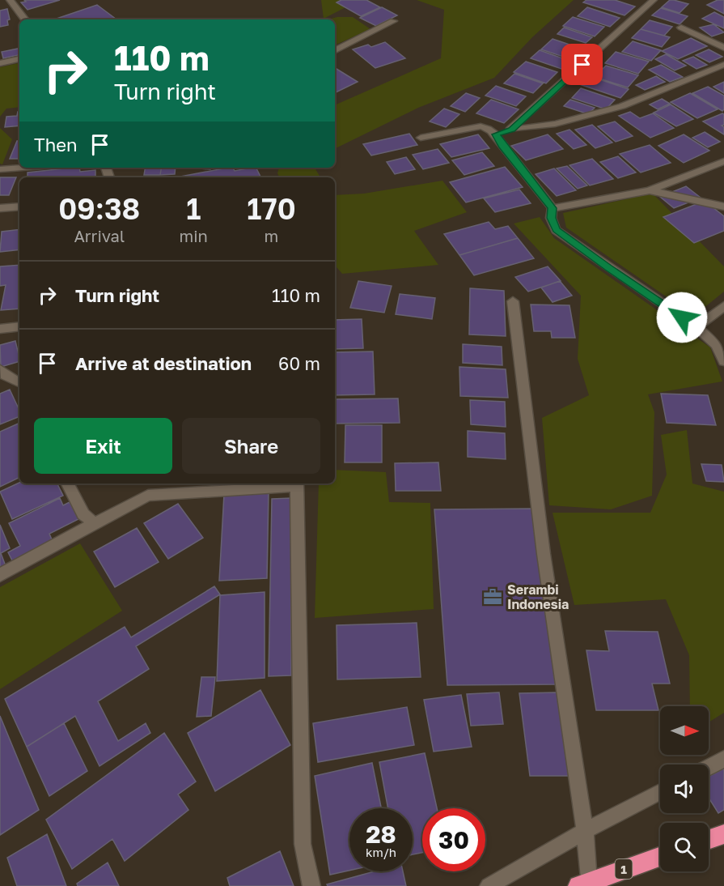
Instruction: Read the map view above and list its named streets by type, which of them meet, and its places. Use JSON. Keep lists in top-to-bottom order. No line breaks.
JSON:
{"streets":{"highway":["1"]},"places":{"office":["Serambi Indonesia"]},"north":"right","page":{"turn":["110 m","Turn right"],"then":"Then","eta":["09:38","Arrival","1","min","170","m"],"list":[{"name":"Turn right","value":"110 m"},{"name":"Arrive at destination","value":"60 m"}],"buttons":["Exit","Share"],"speed":"28 km/h","limit":"30"}}
